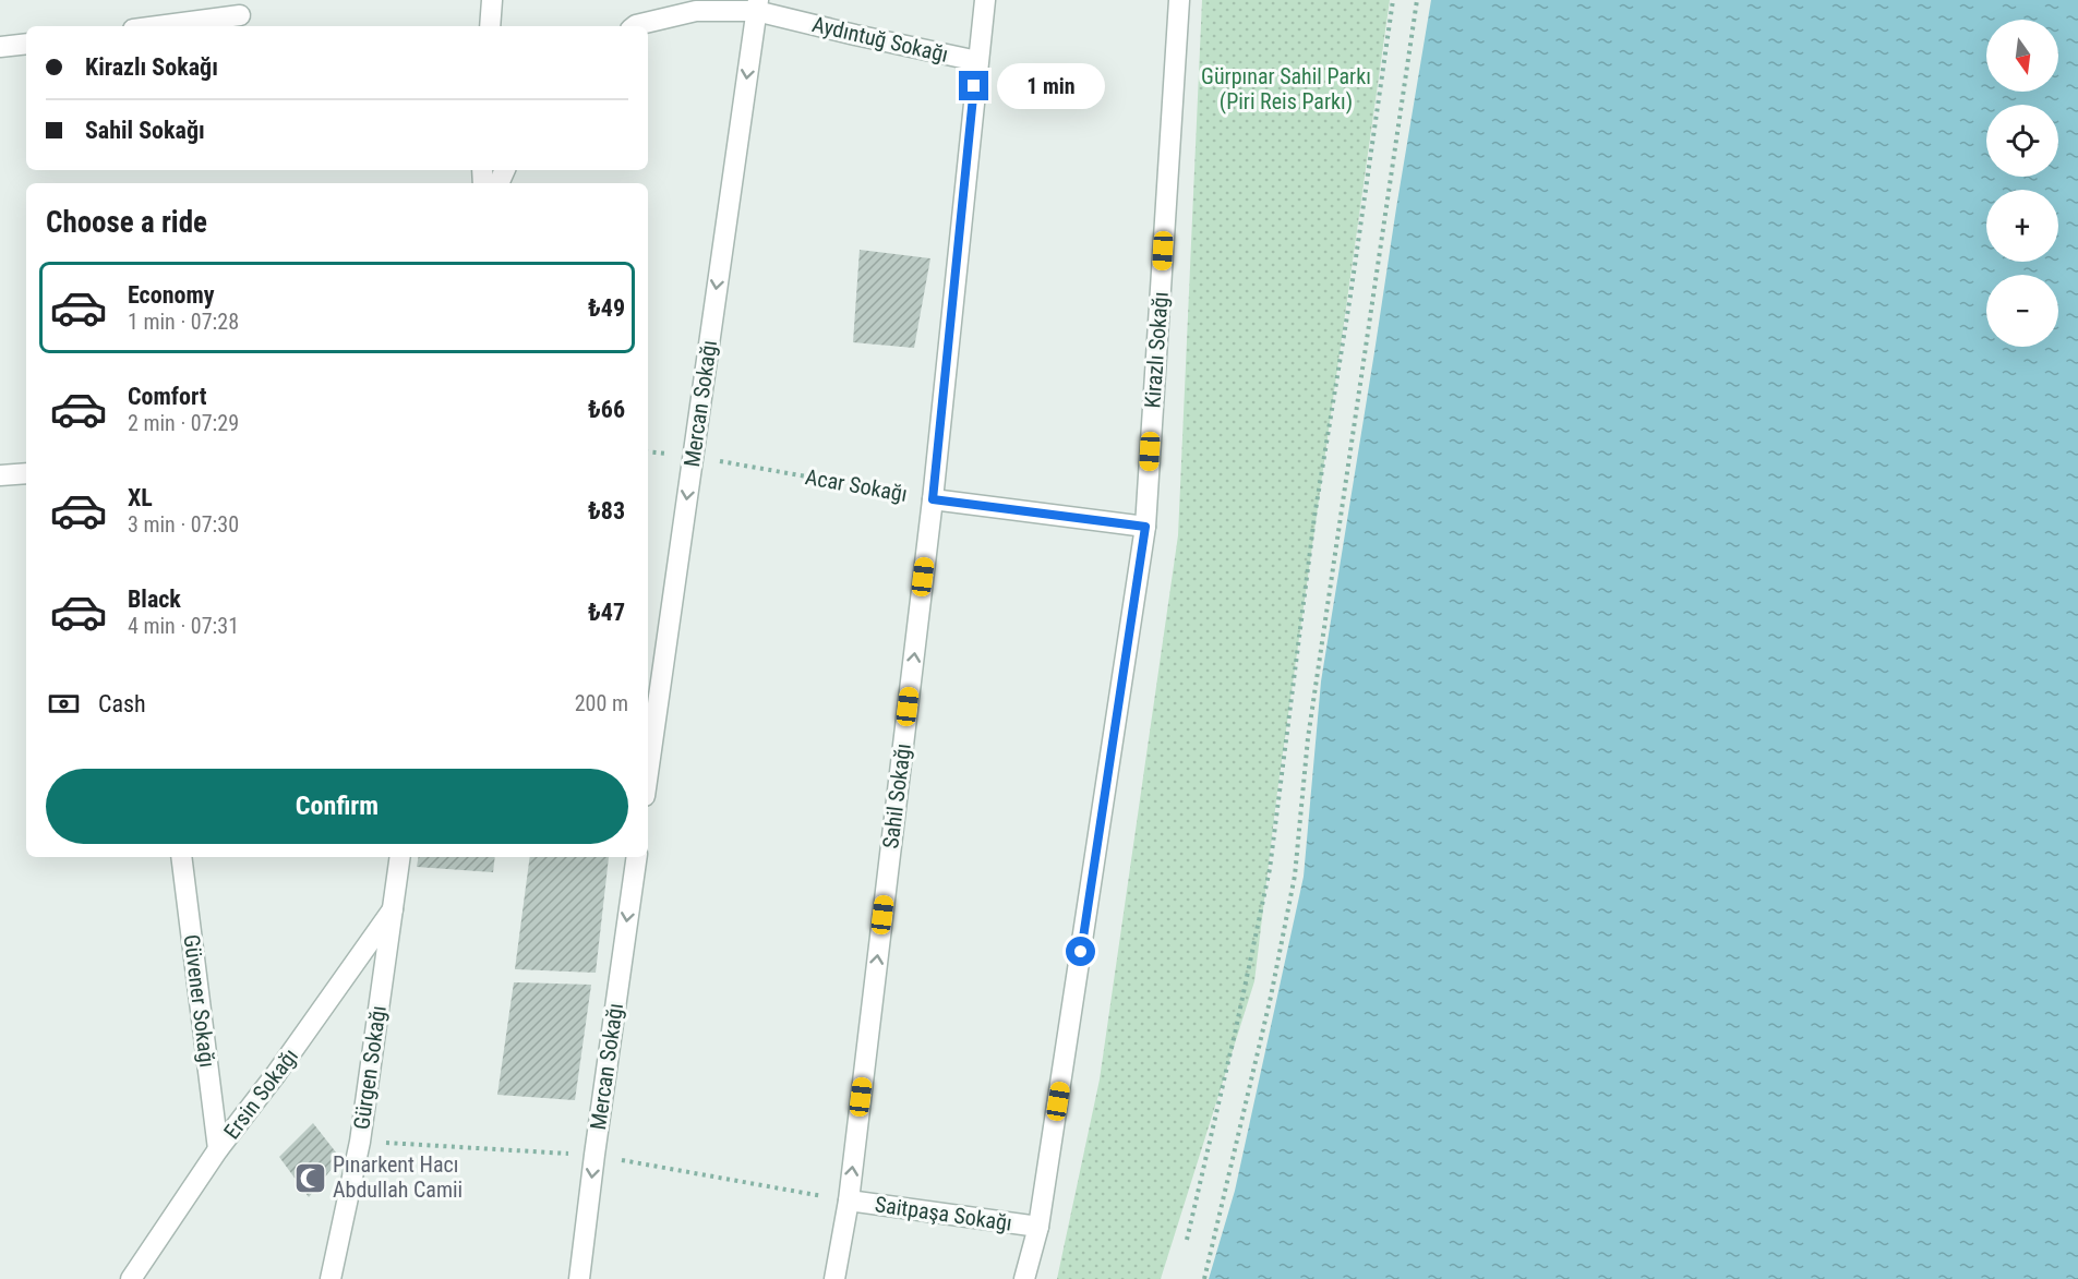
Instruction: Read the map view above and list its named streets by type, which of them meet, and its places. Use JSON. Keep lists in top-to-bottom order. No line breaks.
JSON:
{"streets":{"street":["Aydıntuğ Sokağı","Kirazlı Sokağı","Mercan Sokağı","Acar Sokağı","Sahil Sokağı","Güvener Sokağı","Gürgen Sokağı","Ersin Sokağı","Saitpaşa Sokağı"]},"crossings":[["Aydıntuğ Sokağı","Mercan Sokağı"],["Aydıntuğ Sokağı","Sahil Sokağı"],["Kirazlı Sokağı","Acar Sokağı"],["Kirazlı Sokağı","Saitpaşa Sokağı"],["Mercan Sokağı","Acar Sokağı"],["Acar Sokağı","Sahil Sokağı"],["Sahil Sokağı","Saitpaşa Sokağı"],["Güvener Sokağı","Ersin Sokağı"],["Gürgen Sokağı","Ersin Sokağı"]],"one_way":["Mercan Sokağı","Sahil Sokağı"],"parks":["Gürpınar Sahil Parkı (Piri Reis Parkı)"],"places":{"mosque":["Pınarkent Hacı Abdullah Camii"]},"north":"bottom","page":{"map_buttons":["+","−"],"banner":["Kirazlı Sokağı","Sahil Sokağı"],"bubble":"1 min","heading":"Choose a ride","list":[{"name":"Economy","note":"1 min · 07:28","value":"₺49"},{"name":"Comfort","note":"2 min · 07:29","value":"₺66"},{"name":"XL","note":"3 min · 07:30","value":"₺83"},{"name":"Black","note":"4 min · 07:31","value":"₺47"}],"pay":["Cash","200 m"],"buttons":"Confirm"}}
